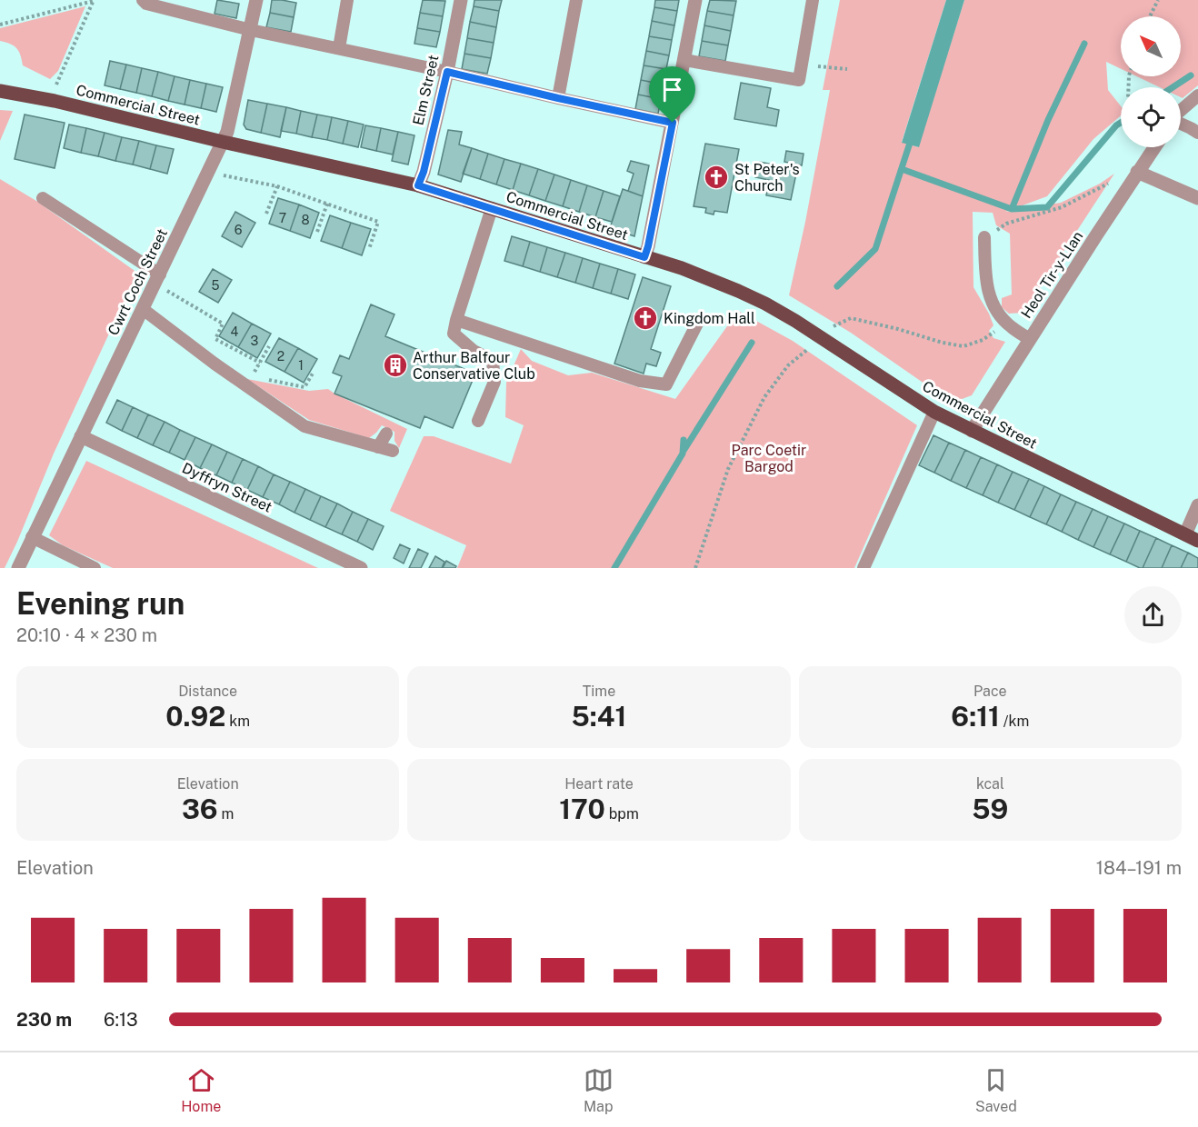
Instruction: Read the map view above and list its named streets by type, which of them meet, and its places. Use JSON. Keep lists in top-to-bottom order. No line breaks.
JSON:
{"streets":{"main road":["Commercial Street"],"street":["Elm Street","Heol Tir-y-Llan","Cwrt Coch Street","Dyffryn Street"]},"crossings":[["Elm Street","Commercial Street"],["Commercial Street","Heol Tir-y-Llan"],["Commercial Street","Cwrt Coch Street"],["Cwrt Coch Street","Dyffryn Street"]],"parks":["Parc Coetir Bargod"],"places":{"church":["St Peter's Church","Kingdom Hall"],"building":["Arthur Balfour Conservative Club"]},"house_numbers":["7","8","6","5","4","3","2","1"],"north":"top left","page":{"heading":["Evening run","20:10 · 4 × 230 m"],"stats":[["Distance","0.92 km"],["Time","5:41"],["Pace","6:11 /km"],["Elevation","36 m"],["Heart rate","170 bpm"],["kcal","59"]],"chart":["Elevation","184–191 m"],"list":[{"name":"230 m","note":"6:13"}],"tabs":["Home","Map","Saved"]}}
